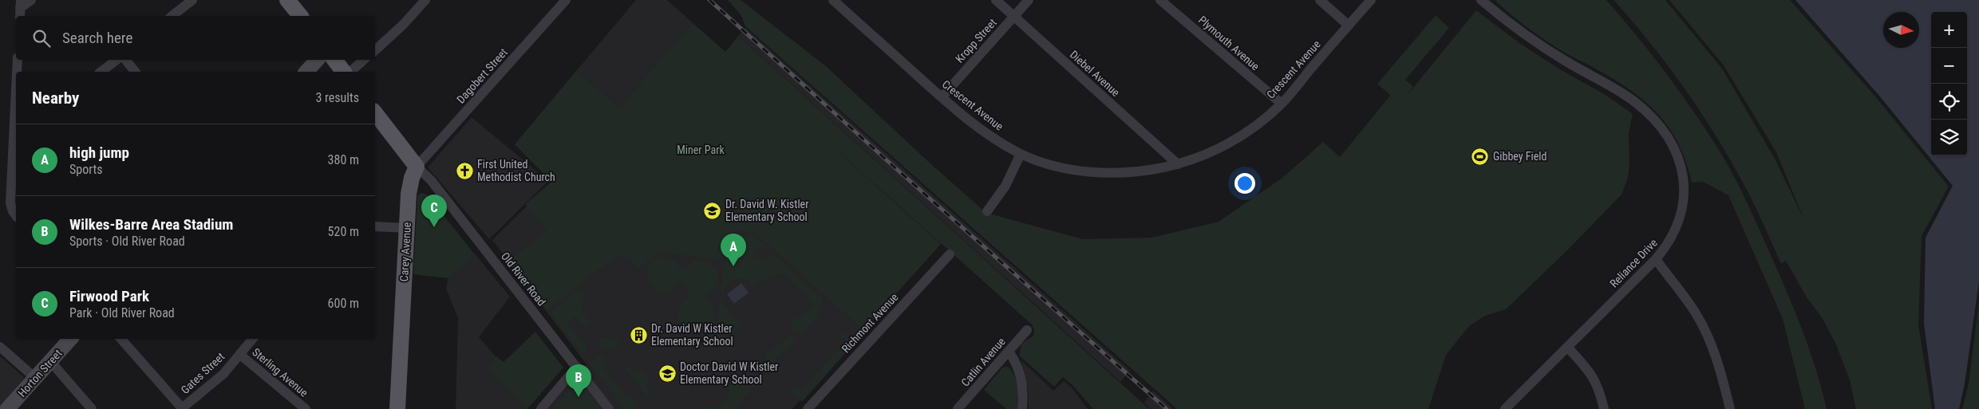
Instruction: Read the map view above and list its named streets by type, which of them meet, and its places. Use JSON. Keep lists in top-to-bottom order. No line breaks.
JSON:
{"streets":{"main road":["Carey Avenue","Horton Street"],"street":["Kropp Street","Plymouth Avenue","Crescent Avenue","Diebel Avenue","Dagobert Street","Reliance Drive","Old River Road","Richmont Avenue","Catlin Avenue","Sterling Avenue","Gates Street"]},"crossings":[["Kropp Street","Crescent Avenue"],["Kropp Street","Diebel Avenue"],["Plymouth Avenue","Crescent Avenue"],["Crescent Avenue","Diebel Avenue"],["Dagobert Street","Carey Avenue"],["Dagobert Street","Old River Road"],["Carey Avenue","Old River Road"],["Sterling Avenue","Gates Street"]],"parks":["Miner Park"],"places":{"sports":["Gibbey Field"],"church":["First United Methodist Church"],"school or university":["Dr. David W. Kistler Elementary School","Doctor David W Kistler Elementary School"],"building":["Dr. David W Kistler Elementary School"]},"north":"right","page":{"map_buttons":["+","−"],"search":"Search here","heading":["Nearby","3 results"],"list":[{"mark":"A","name":"high jump","note":"Sports","value":"380 m"},{"mark":"B","name":"Wilkes-Barre Area Stadium","note":"Sports · Old River Road","value":"520 m"},{"mark":"C","name":"Firwood Park","note":"Park · Old River Road","value":"600 m"}],"pins":["C","A","B"]}}
